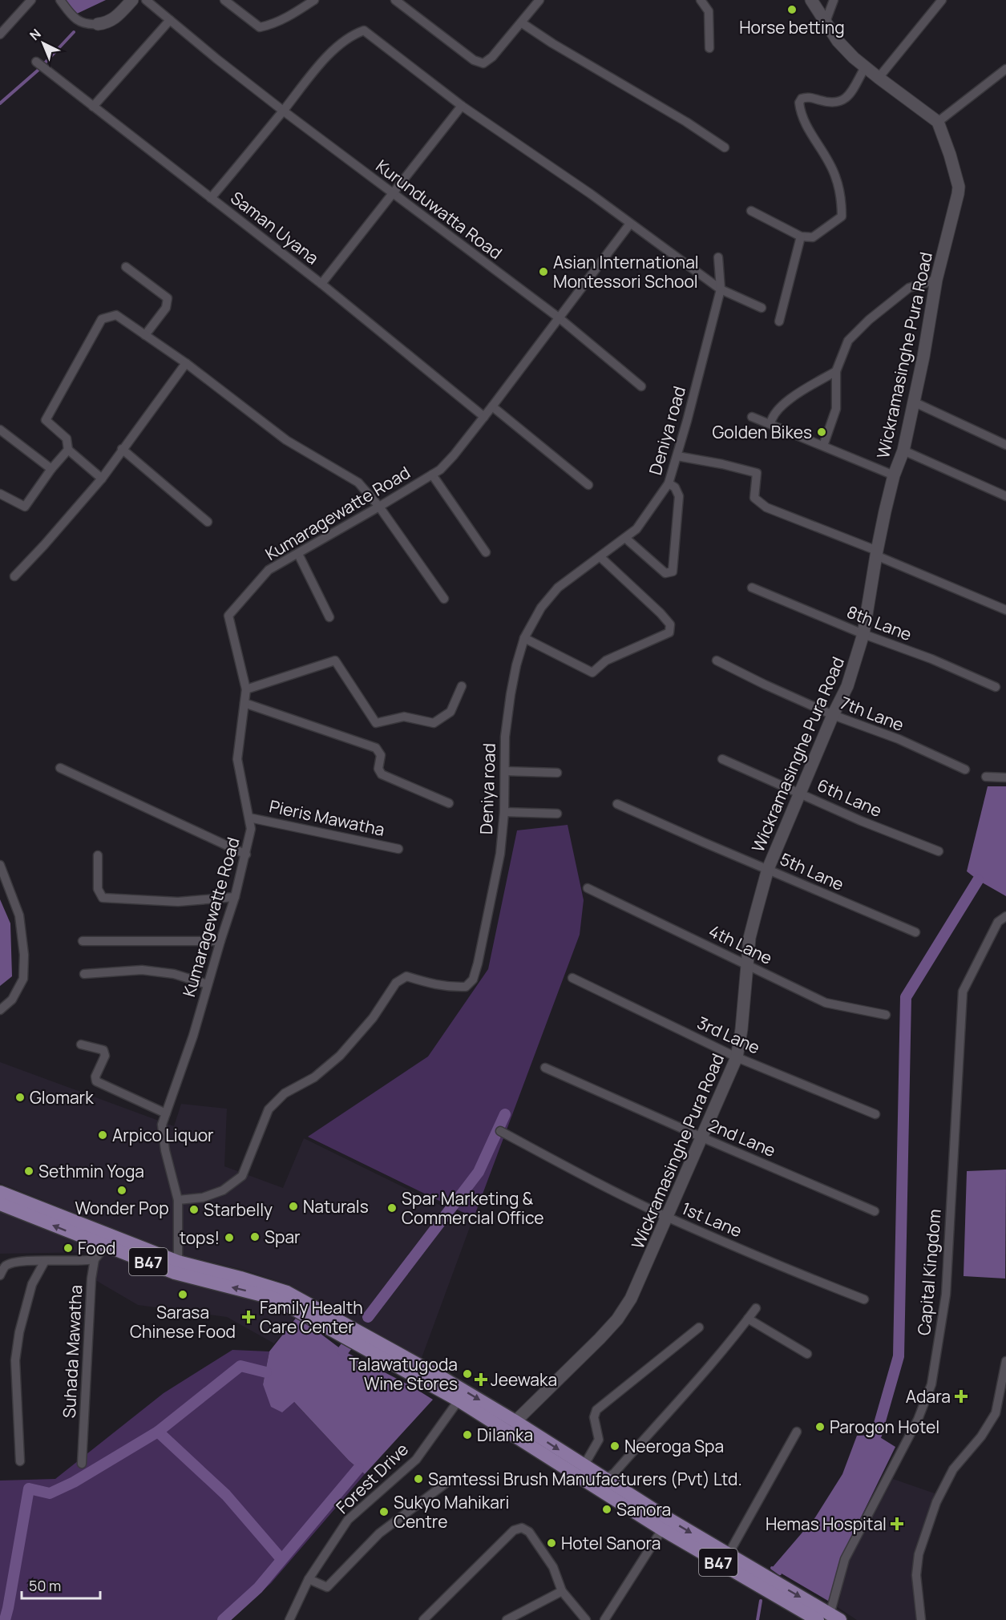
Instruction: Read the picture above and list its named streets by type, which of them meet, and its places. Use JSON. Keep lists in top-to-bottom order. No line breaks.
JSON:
{"streets":{"main road":["B47"],"street":["Kurunduwatta Road","Saman Uyana","Wickramasinghe Pura Road","Deniya road","Kumaragewatte Road","8th Lane","7th Lane","6th Lane","Pieris Mawatha","5th Lane","4th Lane","3rd Lane","2nd Lane","1st Lane","Capital Kingdom","Suhada Mawatha","Forest Drive"]},"crossings":[["Kurunduwatta Road","Kumaragewatte Road"],["Saman Uyana","Kumaragewatte Road"],["Wickramasinghe Pura Road","8th Lane"],["Wickramasinghe Pura Road","7th Lane"],["Wickramasinghe Pura Road","6th Lane"],["Wickramasinghe Pura Road","5th Lane"],["Wickramasinghe Pura Road","4th Lane"],["Wickramasinghe Pura Road","3rd Lane"],["Wickramasinghe Pura Road","2nd Lane"],["Wickramasinghe Pura Road","1st Lane"],["Wickramasinghe Pura Road","B47"],["Deniya road","Kumaragewatte Road"],["Kumaragewatte Road","Pieris Mawatha"],["Kumaragewatte Road","B47"],["B47","Capital Kingdom"],["B47","Forest Drive"]],"places":{"other":["Horse betting","Asian International Montessori School","Golden Bikes","Glomark","Arpico Liquor","Sethmin Yoga","Wonder Pop","Naturals","Spar Marketing & Commercial Office","Starbelly","Spar","tops!","Food","Sarasa Chinese Food","Talawatugoda Wine Stores","Parogon Hotel","Dilanka","Neeroga Spa","Samtessi Brush Manufacturers (Pvt) Ltd.","Sanora","Sukyo Mahikari Centre","Hotel Sanora"],"health":["Family Health Care Center","Jeewaka","Adara","Hemas Hospital"]},"scale_bar":"50 m","north":"top left"}
